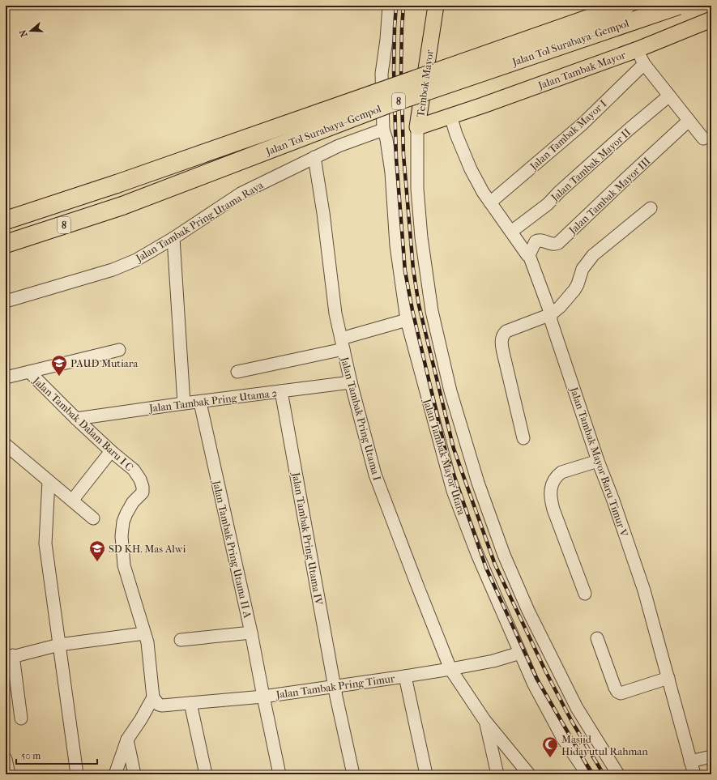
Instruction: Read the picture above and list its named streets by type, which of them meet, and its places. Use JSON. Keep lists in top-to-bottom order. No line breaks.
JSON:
{"streets":{"highway":["Jalan Tol Surabaya–Gempol","8"],"main road":["Jalan Tambak Mayor","Tembok Mayor"],"street":["Jalan Tambak Mayor I","Jalan Tambak Mayor II","Jalan Tambak Mayor III","Jalan Tambak Pring Utama Raya","Jalan Tambak Pring Utama 2","Jalan Tambak Pring Utama I","Jalan Tambak Dalam Baru I C","Jalan Tambak Mayor Utara","Jalan Tambak Mayor Baru Timur V","Jalan Tambak Pring Utama IV","Jalan Tambak Pring Utama II A","Jalan Tambak Pring Timur"]},"crossings":[["Jalan Tambak Mayor","Tembok Mayor"],["Jalan Tambak Mayor","Jalan Tambak Mayor Baru Timur V"],["Tembok Mayor","Jalan Tambak Mayor Baru Timur V"],["Jalan Tambak Mayor I","Jalan Tambak Mayor Baru Timur V"],["Jalan Tambak Mayor II","Jalan Tambak Mayor Baru Timur V"],["Jalan Tambak Mayor III","Jalan Tambak Mayor Baru Timur V"],["Jalan Tambak Pring Utama Raya","Jalan Tambak Pring Utama I"],["Jalan Tambak Pring Utama Raya","Jalan Tambak Mayor Utara"],["Jalan Tambak Pring Utama 2","Jalan Tambak Pring Utama I"],["Jalan Tambak Pring Utama 2","Jalan Tambak Dalam Baru I C"],["Jalan Tambak Pring Utama 2","Jalan Tambak Pring Utama IV"],["Jalan Tambak Pring Utama 2","Jalan Tambak Pring Utama II A"],["Jalan Tambak Pring Utama I","Jalan Tambak Pring Timur"],["Jalan Tambak Dalam Baru I C","Jalan Tambak Pring Timur"],["Jalan Tambak Mayor Utara","Jalan Tambak Pring Timur"],["Jalan Tambak Pring Utama IV","Jalan Tambak Pring Timur"],["Jalan Tambak Pring Utama II A","Jalan Tambak Pring Timur"]],"places":{"school or university":["PAUD Mutiara","SD KH. Mas Alwi"],"mosque":["Masjid Hidayutul Rahman"]},"scale_bar":"50 m","north":"left"}
